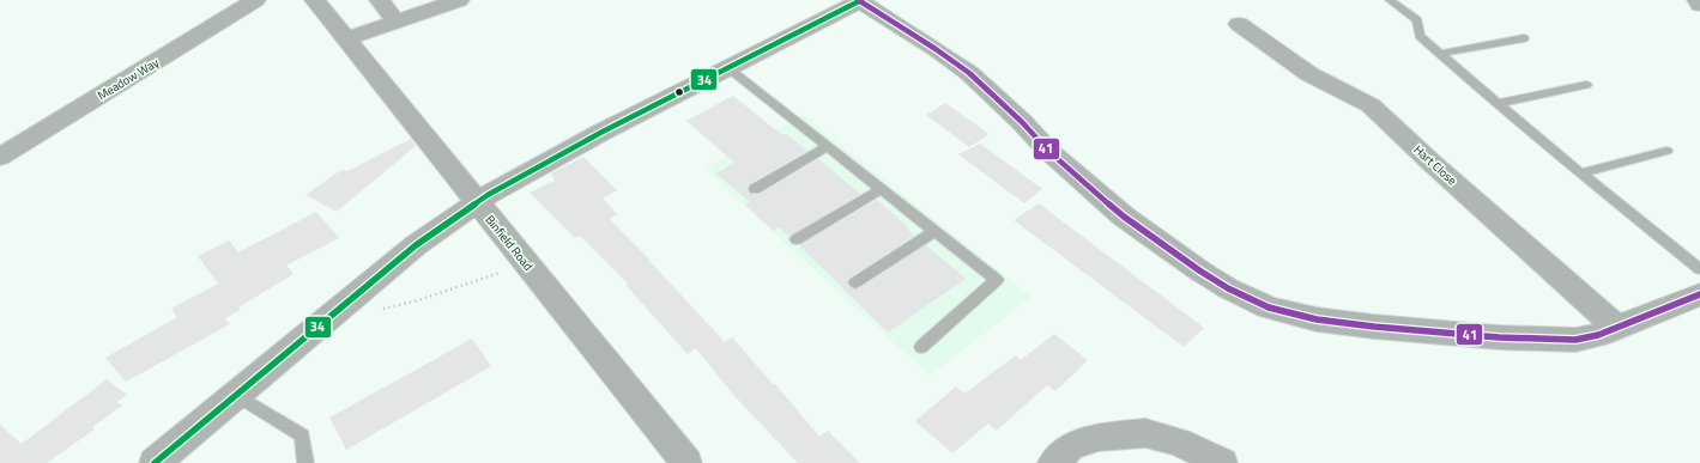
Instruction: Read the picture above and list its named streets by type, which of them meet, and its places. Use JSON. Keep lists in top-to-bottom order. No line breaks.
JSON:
{"streets":{"main road":["Binfield Road"],"street":["Meadow Way","Hart Close"]},"lines":["transit line 34","transit line 41"]}
